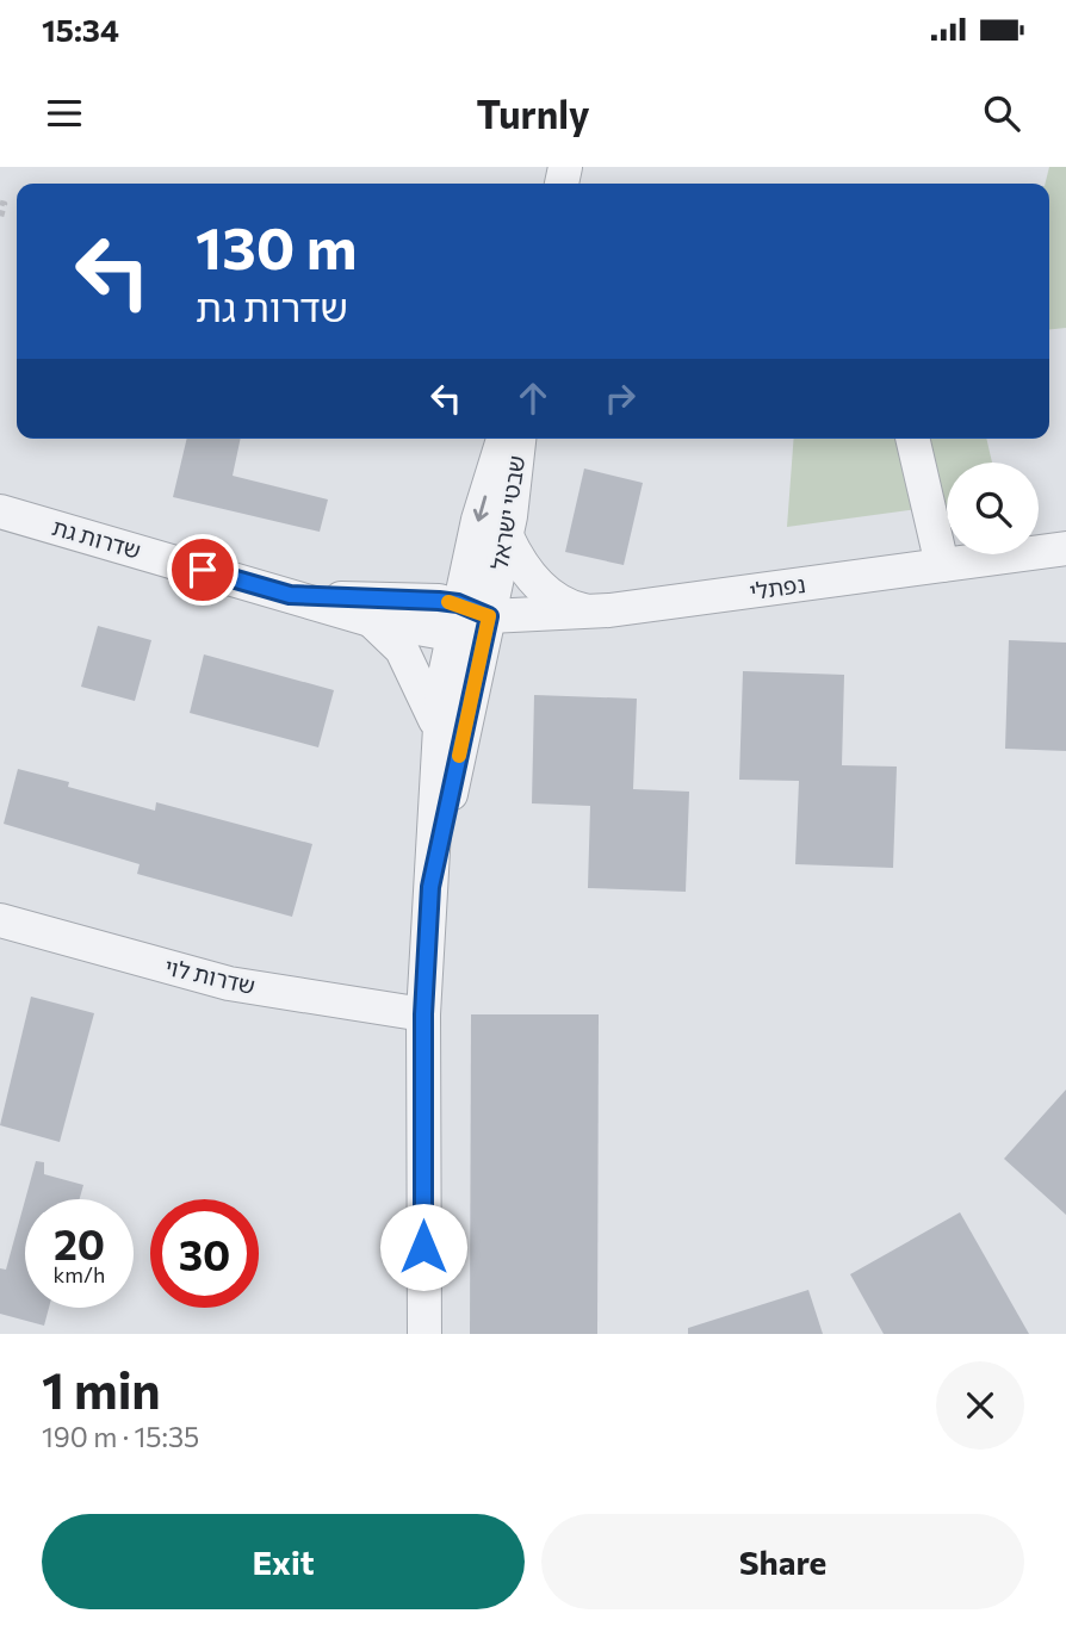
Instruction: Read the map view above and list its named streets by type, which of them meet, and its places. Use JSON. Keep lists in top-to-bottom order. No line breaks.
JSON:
{"streets":{"street":["שבטי ישראל","שדרות גת","נפתלי","שדרות לוי"]},"crossings":[["שבטי ישראל","שדרות גת"],["שבטי ישראל","נפתלי"],["שבטי ישראל","שדרות לוי"],["שדרות גת","נפתלי"]],"page":{"status":"15:34","header":"Turnly","turn":["130 m","שדרות גת"],"speed":"20 km/h","limit":"30","heading":["1 min","190 m · 15:35"],"buttons":["Exit","Share"]}}
